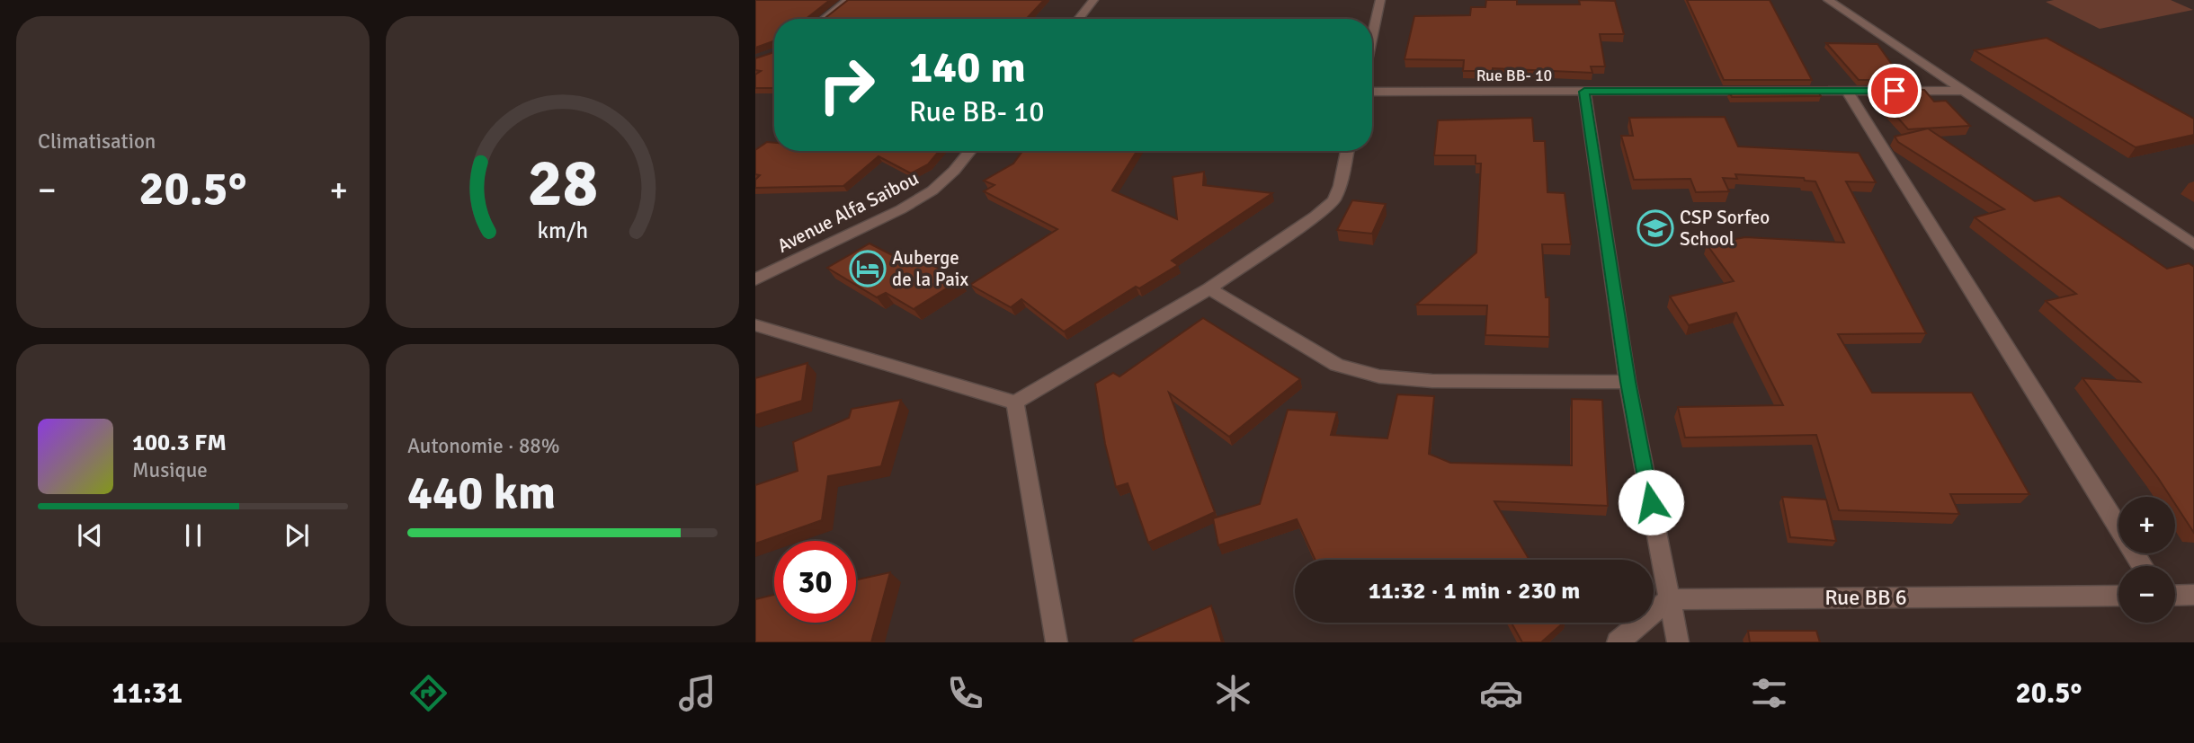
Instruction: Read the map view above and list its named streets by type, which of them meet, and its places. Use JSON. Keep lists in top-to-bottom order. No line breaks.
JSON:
{"streets":{"street":["Rue BB- 10","Avenue Alfa Saibou","Rue BB 6"]},"places":{"school or university":["CSP Sorfeo School"],"hotel":["Auberge de la Paix"]},"page":{"tile":["Climatisation",["Autonomie · 88%","440 km"]],"turn":["140 m","Rue BB- 10"],"heat":["−","20.5°","+"],"song":["100.3 FM","Musique"],"map_buttons":["+","−"],"limit":"30","trip":"11:32 · 1 min · 230 m","tabs":["11:31","20.5°"],"gauge":["28","km/h"]}}
